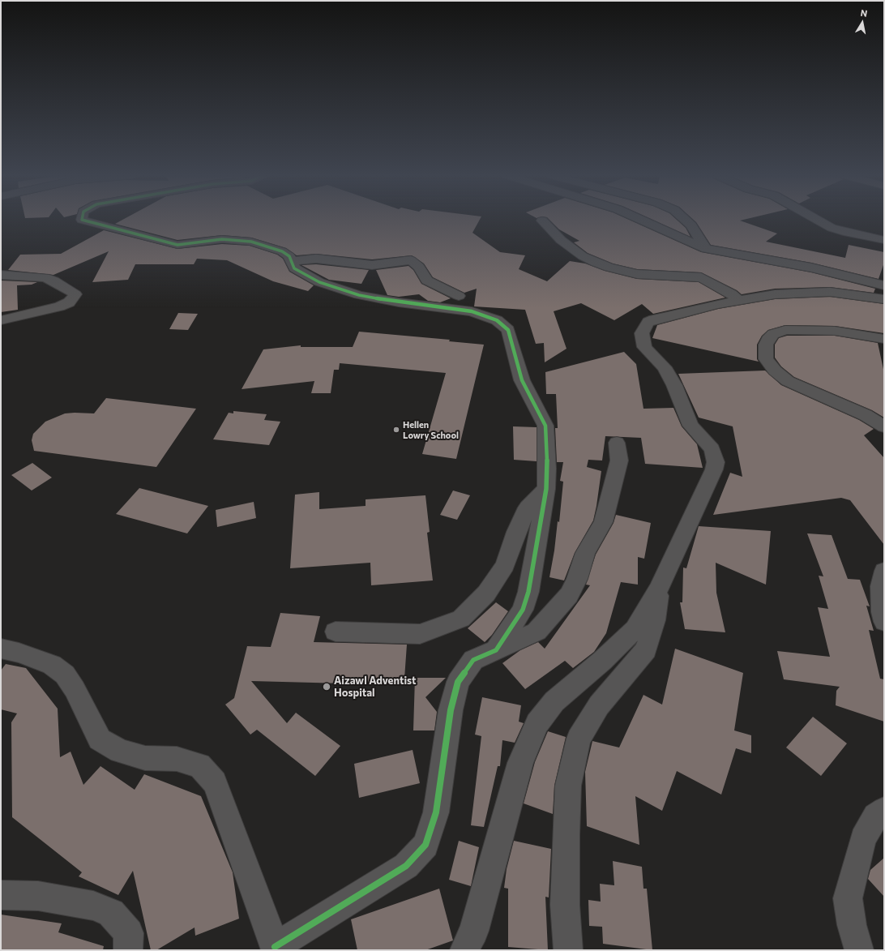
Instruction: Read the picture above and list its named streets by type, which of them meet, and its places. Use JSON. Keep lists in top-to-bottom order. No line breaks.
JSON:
{"places":["Hellen Lowry School","Aizawl Adventist Hospital"],"north":"top"}
